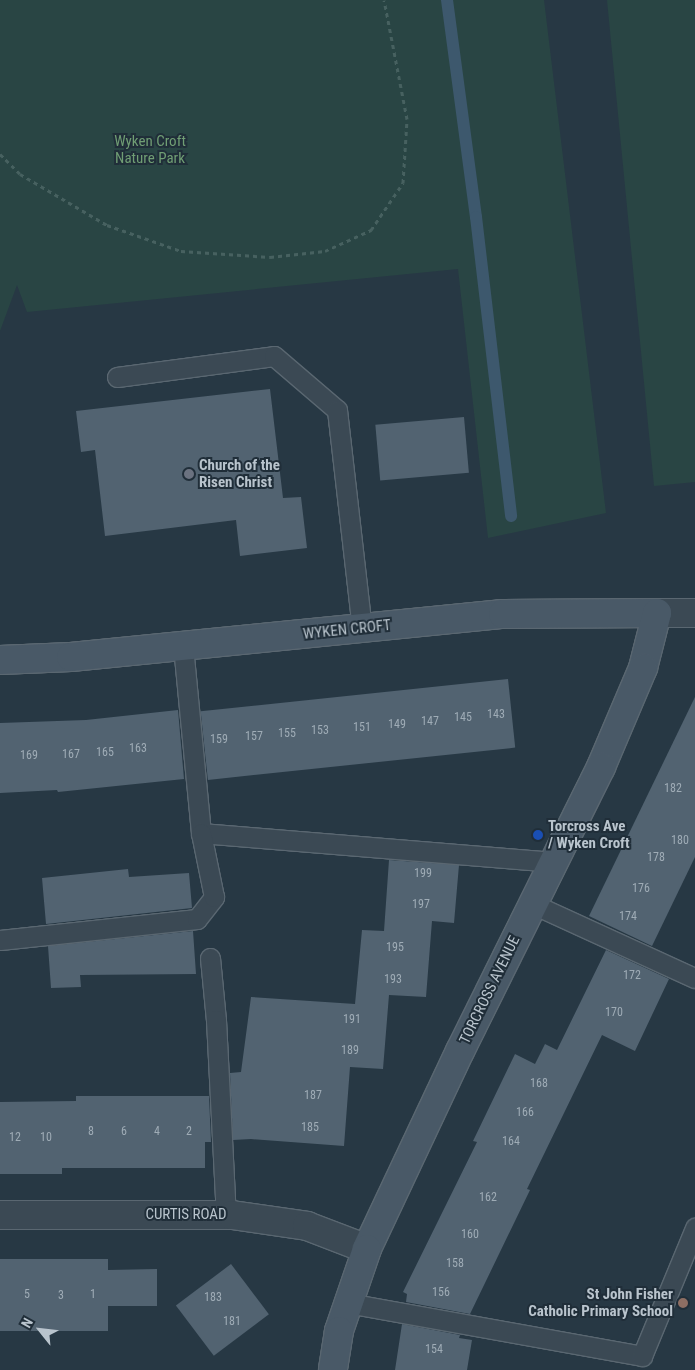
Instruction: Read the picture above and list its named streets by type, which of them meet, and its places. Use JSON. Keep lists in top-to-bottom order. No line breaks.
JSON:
{"streets":{"street":["WYKEN CROFT","TORCROSS AVENUE","CURTIS ROAD"]},"crossings":[["WYKEN CROFT","TORCROSS AVENUE"],["TORCROSS AVENUE","CURTIS ROAD"]],"parks":["Wyken Croft Nature Park"],"places":["Church of the Risen Christ","Torcross Ave / Wyken Croft","St John Fisher Catholic Primary School"],"house_numbers":["143","145","147","149","151","153","155","157","159","163","165","167","169","182","180","178","199","176","197","174","195","172","193","170","191","189","168","187","166","185","8","6","4","2","12","10","164","162","160","158","156","5","1","3","183","181","154"],"north":"top left"}
